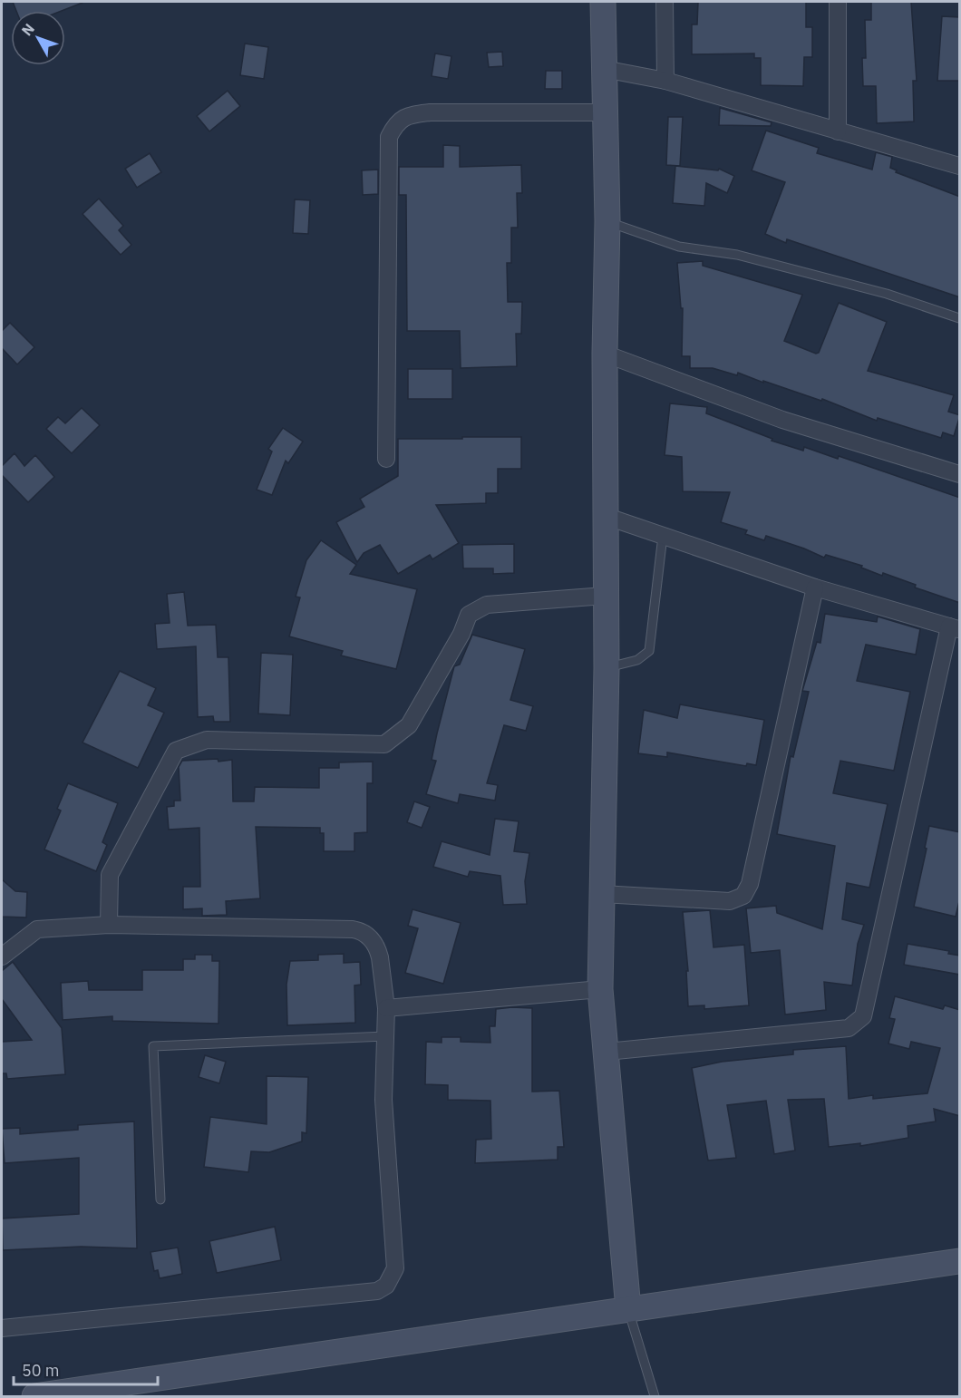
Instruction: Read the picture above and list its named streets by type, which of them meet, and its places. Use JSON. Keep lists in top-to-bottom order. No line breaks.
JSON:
{"scale_bar":"50 m","north":"top left"}
